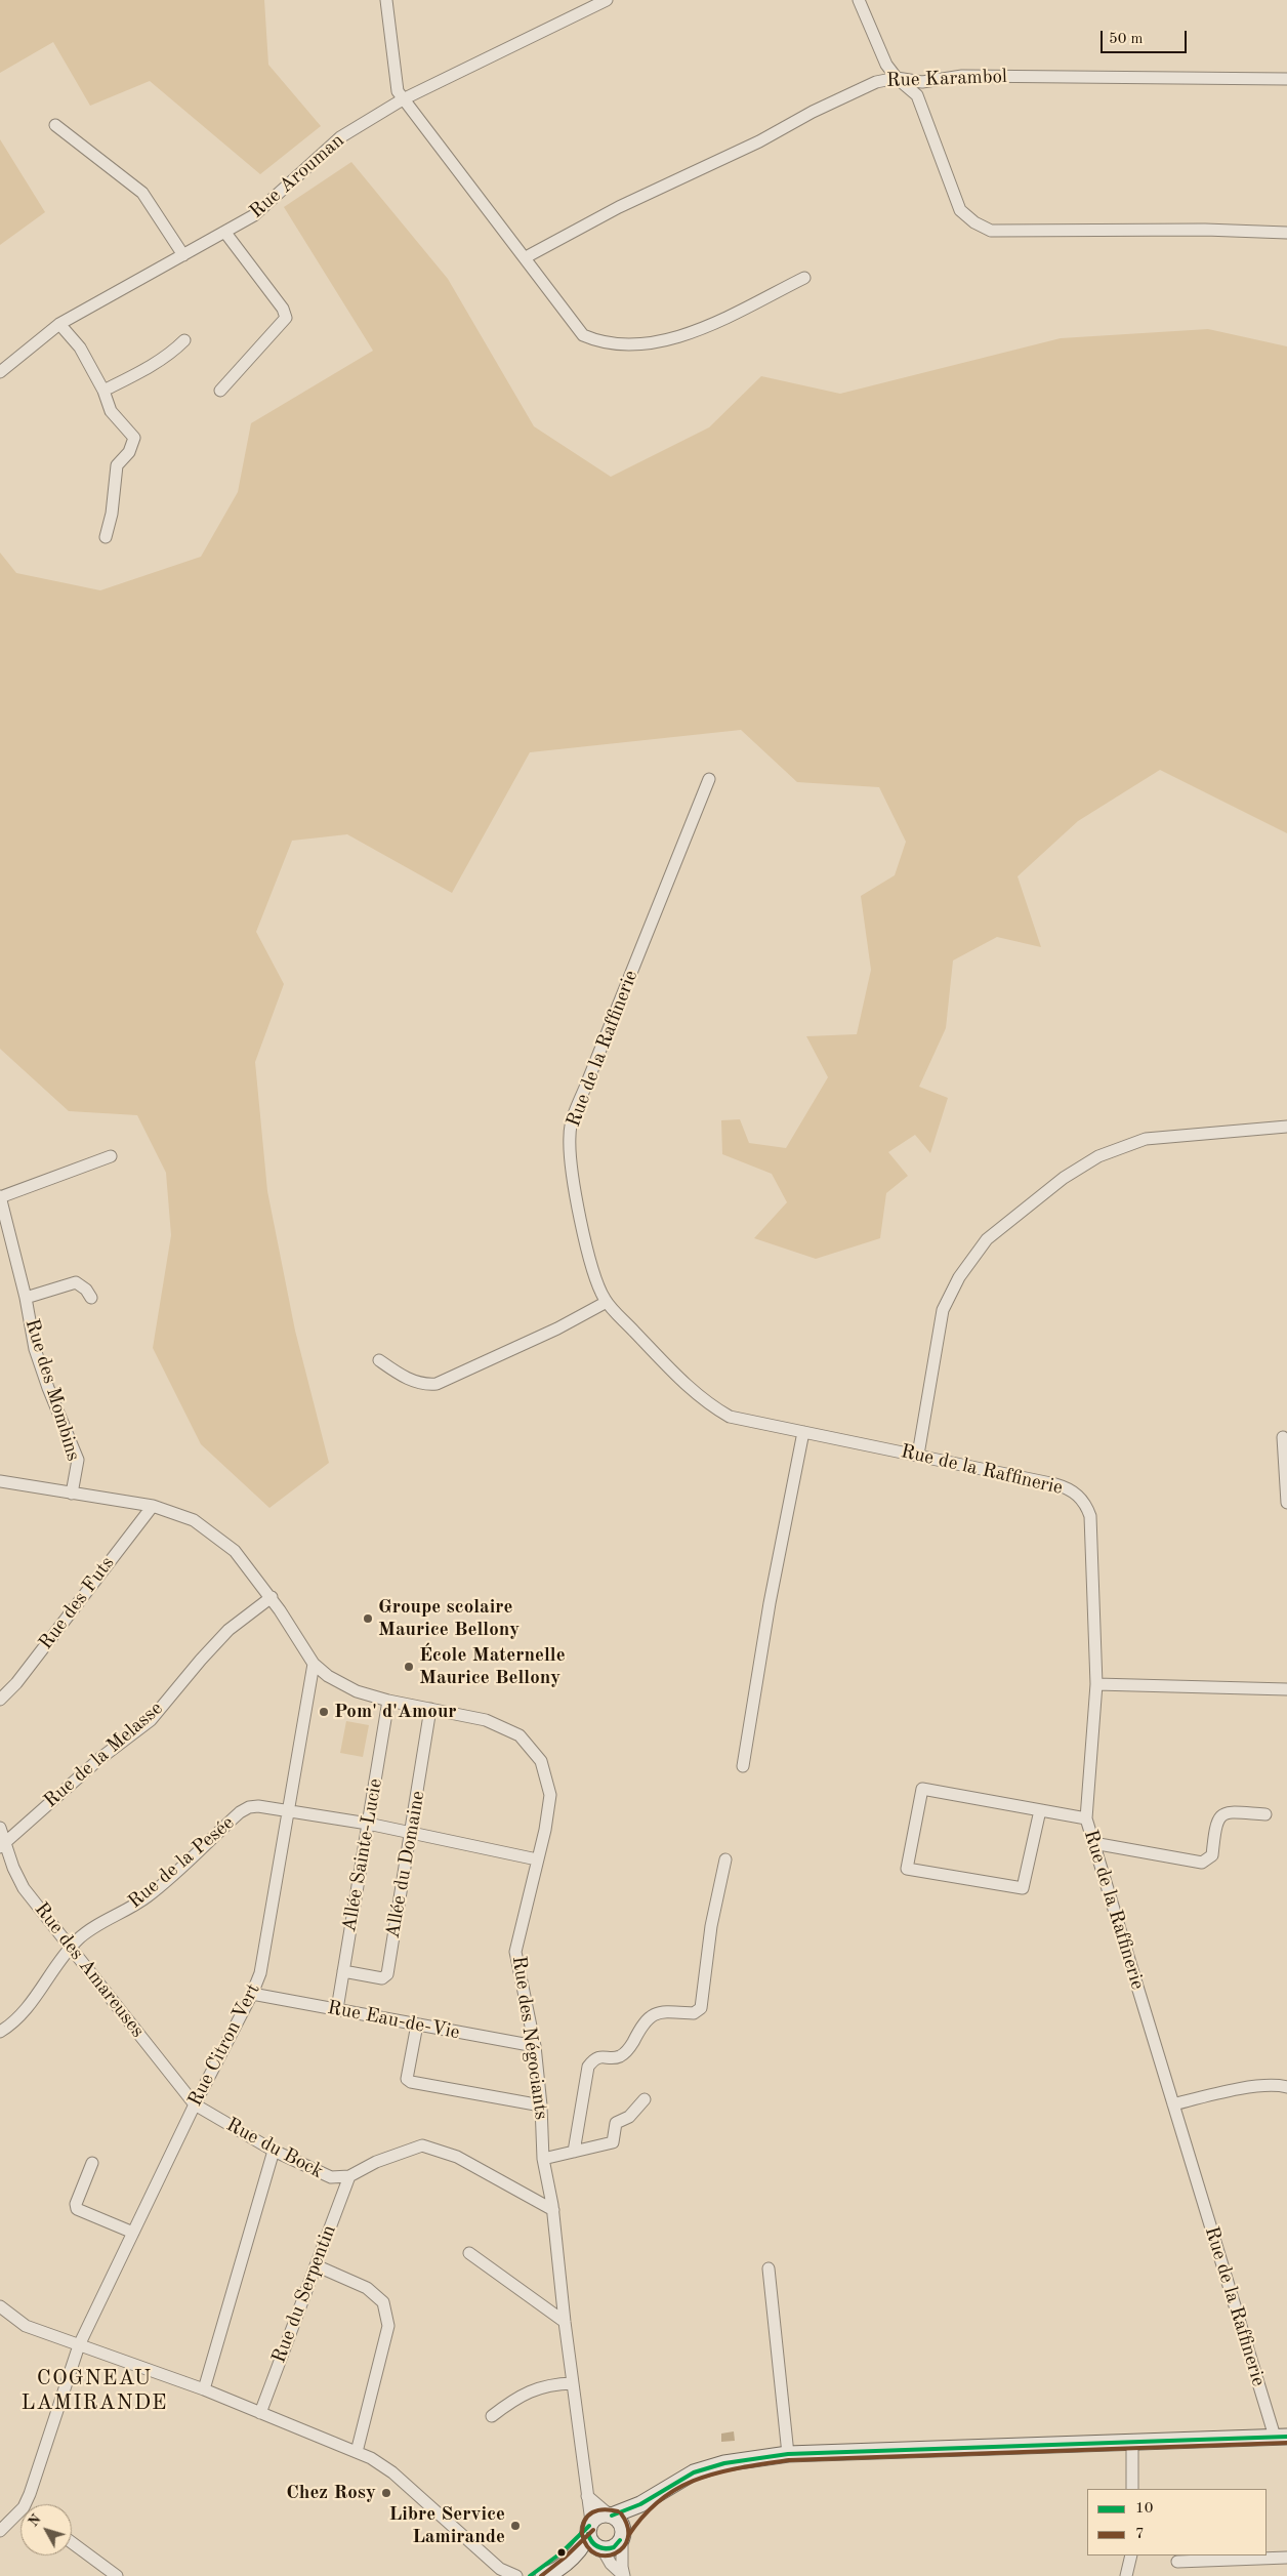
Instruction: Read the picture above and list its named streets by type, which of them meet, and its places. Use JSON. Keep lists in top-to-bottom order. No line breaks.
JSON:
{"streets":{"street":["Rue Karambol","Rue Arouman","Rue de la Raffinerie","Rue des Mombins","Rue des Futs","Rue de la Melasse","Allée Sainte-Lucie","Rue de la Pesée","Allée du Domaine","Rue des Amareuses","Rue Eau-de-Vie","Rue des Négociants","Rue Citron Vert","Rue du Bock","Rue du Serpentin"]},"crossings":[["Rue des Mombins","Rue des Négociants"],["Rue des Futs","Rue des Négociants"],["Rue de la Melasse","Rue des Amareuses"],["Rue de la Melasse","Rue des Négociants"],["Allée Sainte-Lucie","Rue de la Pesée"],["Allée Sainte-Lucie","Allée du Domaine"],["Allée Sainte-Lucie","Rue Eau-de-Vie"],["Allée Sainte-Lucie","Rue des Négociants"],["Rue de la Pesée","Allée du Domaine"],["Rue de la Pesée","Rue des Amareuses"],["Rue de la Pesée","Rue des Négociants"],["Rue de la Pesée","Rue Citron Vert"],["Allée du Domaine","Rue des Négociants"],["Rue des Amareuses","Rue Citron Vert"],["Rue des Amareuses","Rue du Bock"],["Rue Eau-de-Vie","Rue des Négociants"],["Rue Eau-de-Vie","Rue Citron Vert"],["Rue des Négociants","Rue Citron Vert"],["Rue des Négociants","Rue du Bock"],["Rue Citron Vert","Rue du Bock"],["Rue du Bock","Rue du Serpentin"]],"districts":["COGNEAU LAMIRANDE"],"places":["Groupe scolaire Maurice Bellony","École Maternelle Maurice Bellony","Pom' d'Amour","Chez Rosy","Libre Service Lamirande"],"lines":["transit line 10","transit line 7"],"legend":["10","7"],"scale_bar":"50 m","north":"top left"}
